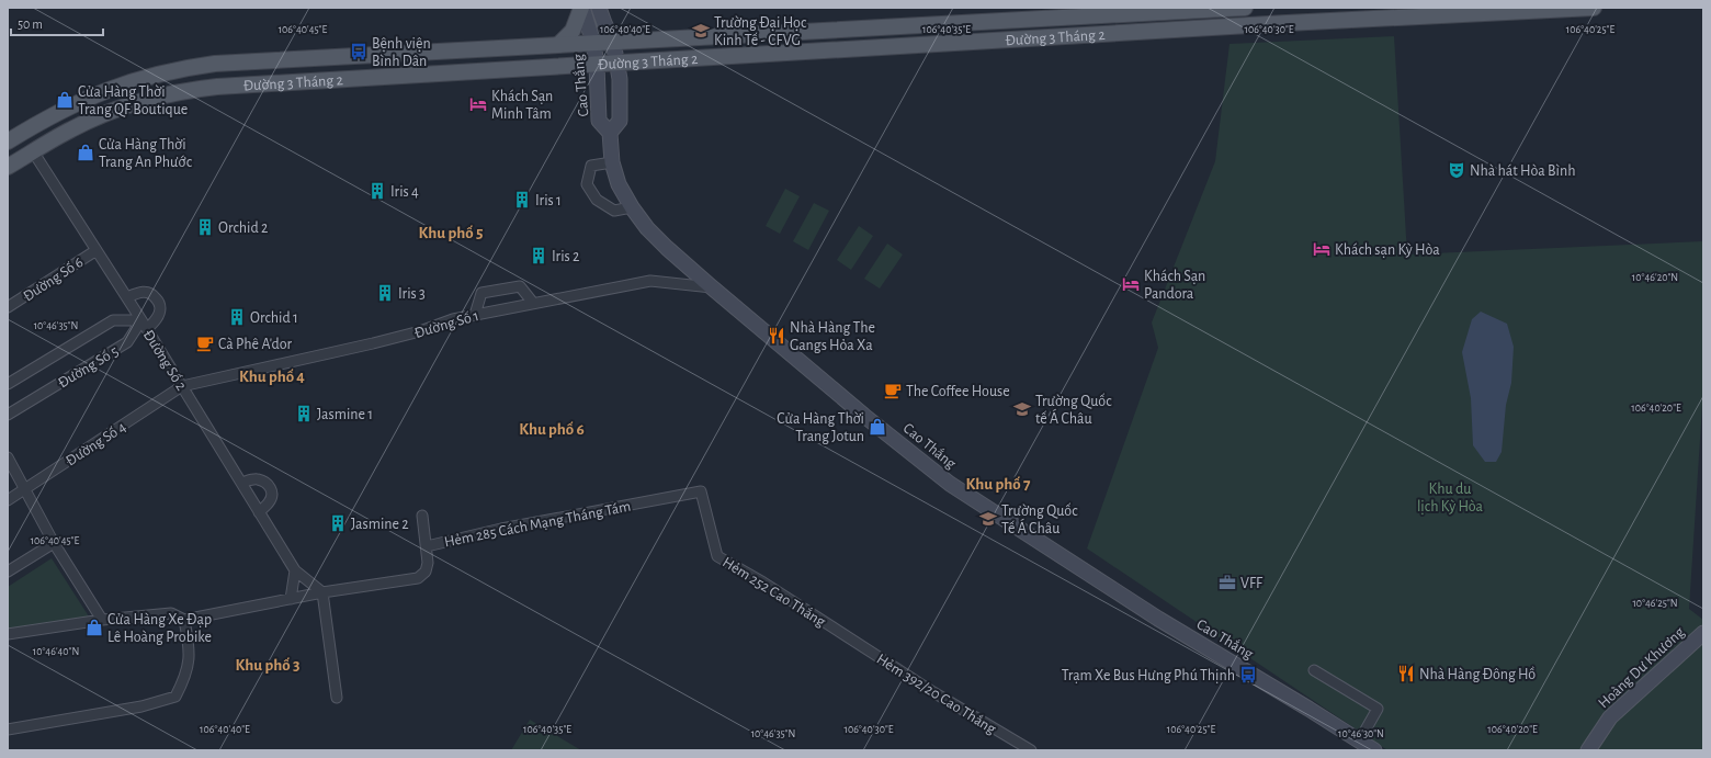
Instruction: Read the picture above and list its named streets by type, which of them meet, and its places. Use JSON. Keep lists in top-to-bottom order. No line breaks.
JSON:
{"streets":{"main road":["Đường 3 Tháng 2"],"street":["Cao Thắng","Đường Số 6","Đường Số 1","Đường Số 2","Đường Số 5","Đường Số 4","Hẻm 285 Cách Mạng Tháng Tám","Hẻm 252 Cao Thắng","Hoàng Dư Khương","Hẻm 392/20 Cao Thắng"]},"crossings":[["Đường 3 Tháng 2","Cao Thắng"],["Đường 3 Tháng 2","Đường Số 2"],["Cao Thắng","Đường Số 1"],["Đường Số 6","Đường Số 2"],["Đường Số 1","Đường Số 2"],["Đường Số 1","Đường Số 4"],["Đường Số 2","Đường Số 5"],["Đường Số 2","Đường Số 4"],["Đường Số 2","Hẻm 285 Cách Mạng Tháng Tám"],["Hẻm 285 Cách Mạng Tháng Tám","Hẻm 252 Cao Thắng"],["Hẻm 252 Cao Thắng","Hẻm 392/20 Cao Thắng"]],"districts":["Khu phố 5","Khu phố 4","Khu phố 6","Khu phố 7","Khu phố 3"],"parks":["Khu du lịch Kỳ Hòa"],"places":{"school or university":["Trường Đại Học Kinh Tế - CFVG","Trường Quốc tế Á Châu","Trường Quốc Tế Á Châu"],"bus stop":["Bệnh viện Bình Dân","Trạm Xe Bus Hưng Phú Thịnh"],"shop":["Cửa Hàng Thời Trang QF Boutique","Cửa Hàng Thời Trang An Phước","Cửa Hàng Thời Trang Jotun","Cửa Hàng Xe Đạp Lê Hoàng Probike"],"hotel":["Khách Sạn Minh Tâm","Khách sạn Kỳ Hòa","Khách Sạn Pandora"],"theatre":["Nhà hát Hòa Bình"],"building":["Iris 4","Iris 1","Orchid 2","Iris 2","Iris 3","Orchid 1","Jasmine 1","Jasmine 2"],"restaurant":["Nhà Hàng The Gangs Hỏa Xa","Nhà Hàng Đông Hồ"],"cafe":["Cà Phê A'dor","The Coffee House"],"office":["VFF"]},"scale_bar":"50 m","coordinates":["106°40'45\"E","106°40'40\"E","106°40'35\"E","106°40'30\"E","106°40'25\"E","10°46'20\"N","10°46'35\"N","106°40'20\"E","10°46'25\"N","10°46'40\"N","10°46'30\"N"]}
